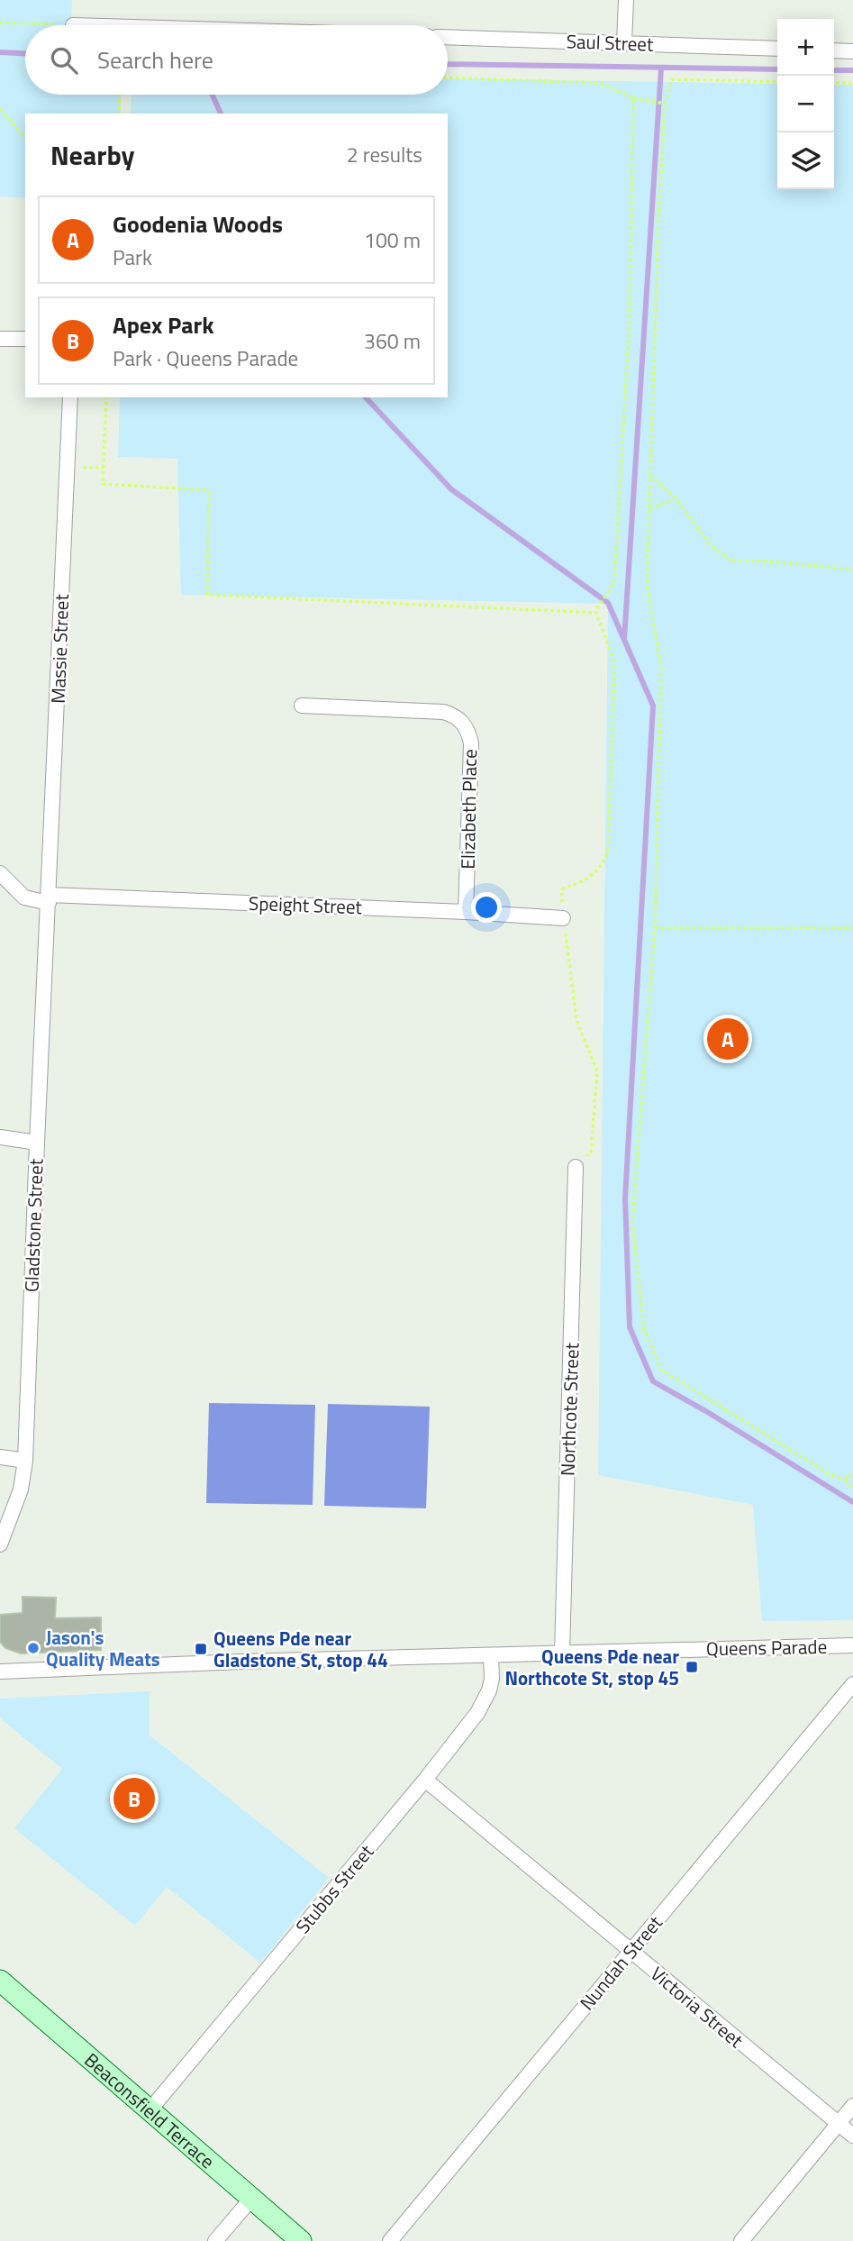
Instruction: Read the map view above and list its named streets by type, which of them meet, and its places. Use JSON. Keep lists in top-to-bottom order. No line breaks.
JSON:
{"streets":{"main road":["Beaconsfield Terrace"],"street":["Saul Street","Massie Street","Elizabeth Place","Speight Street","Gladstone Street","Northcote Street","Queens Parade","Stubbs Street","Nundah Street","Victoria Street"]},"crossings":[["Massie Street","Speight Street"],["Massie Street","Gladstone Street"],["Elizabeth Place","Speight Street"],["Speight Street","Gladstone Street"],["Northcote Street","Queens Parade"],["Queens Parade","Stubbs Street"],["Stubbs Street","Victoria Street"],["Stubbs Street","Beaconsfield Terrace"],["Nundah Street","Victoria Street"]],"places":{"other":["Jason's Quality Meats"],"transit":["Queens Pde near Gladstone St, stop 44","Queens Pde near Northcote St, stop 45"]},"page":{"map_buttons":["+","−"],"search":"Search here","heading":["Nearby","2 results"],"list":[{"mark":"A","name":"Goodenia Woods","note":"Park","value":"100 m"},{"mark":"B","name":"Apex Park","note":"Park · Queens Parade","value":"360 m"}],"pins":["A","B"]}}
